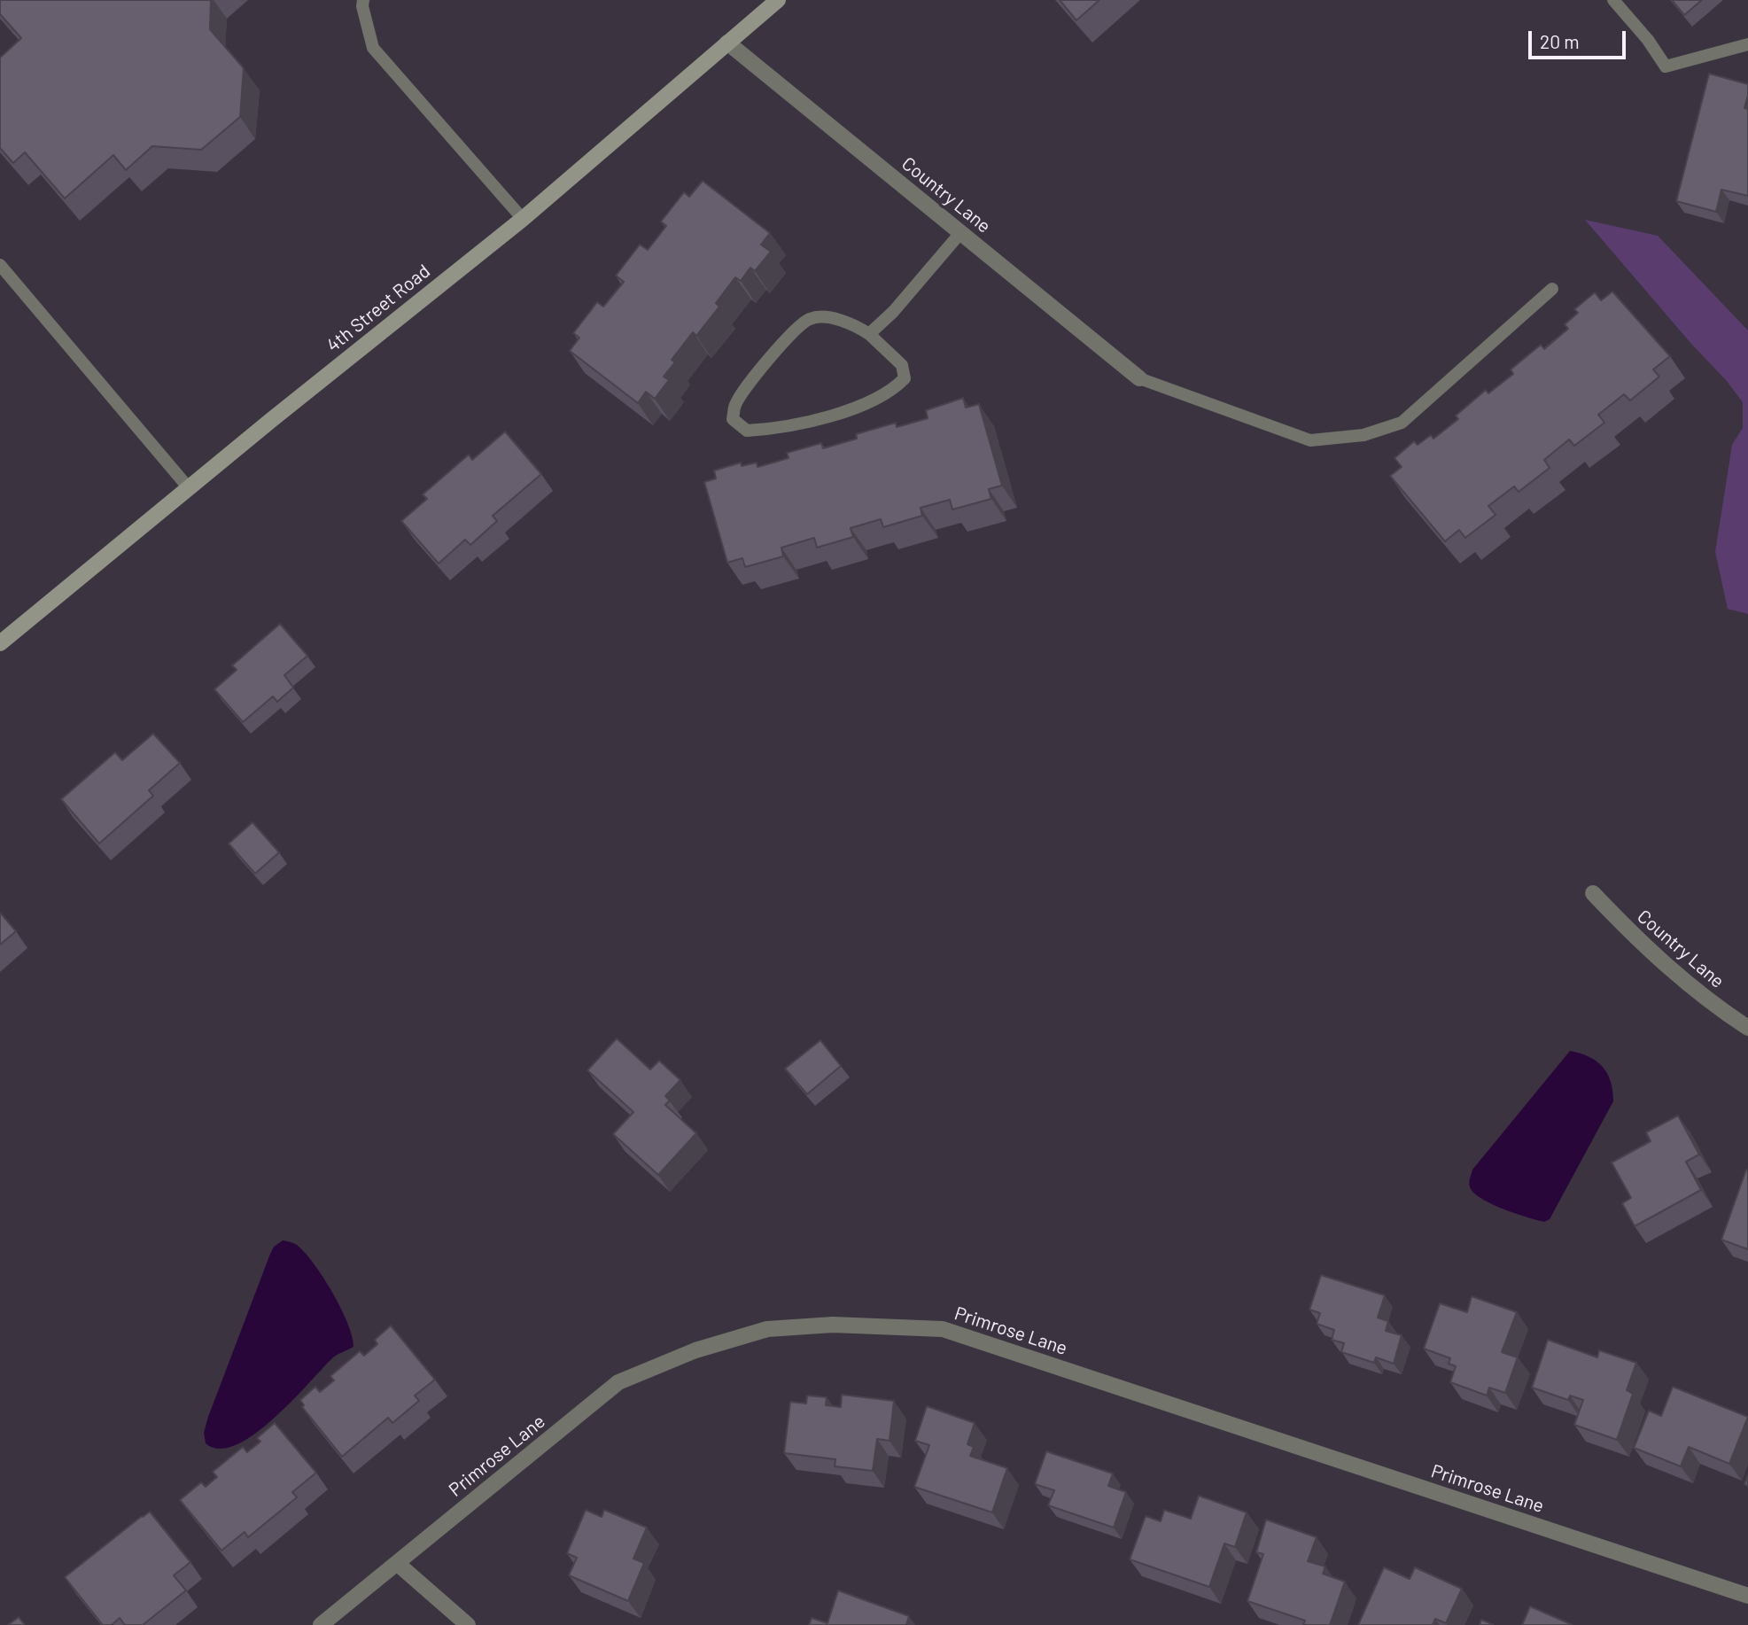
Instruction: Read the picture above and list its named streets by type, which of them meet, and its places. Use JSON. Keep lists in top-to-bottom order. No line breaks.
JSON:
{"streets":{"street":["Country Lane","4th Street Road","Primrose Lane"]},"crossings":[["Country Lane","4th Street Road"]],"scale_bar":"20 m"}
